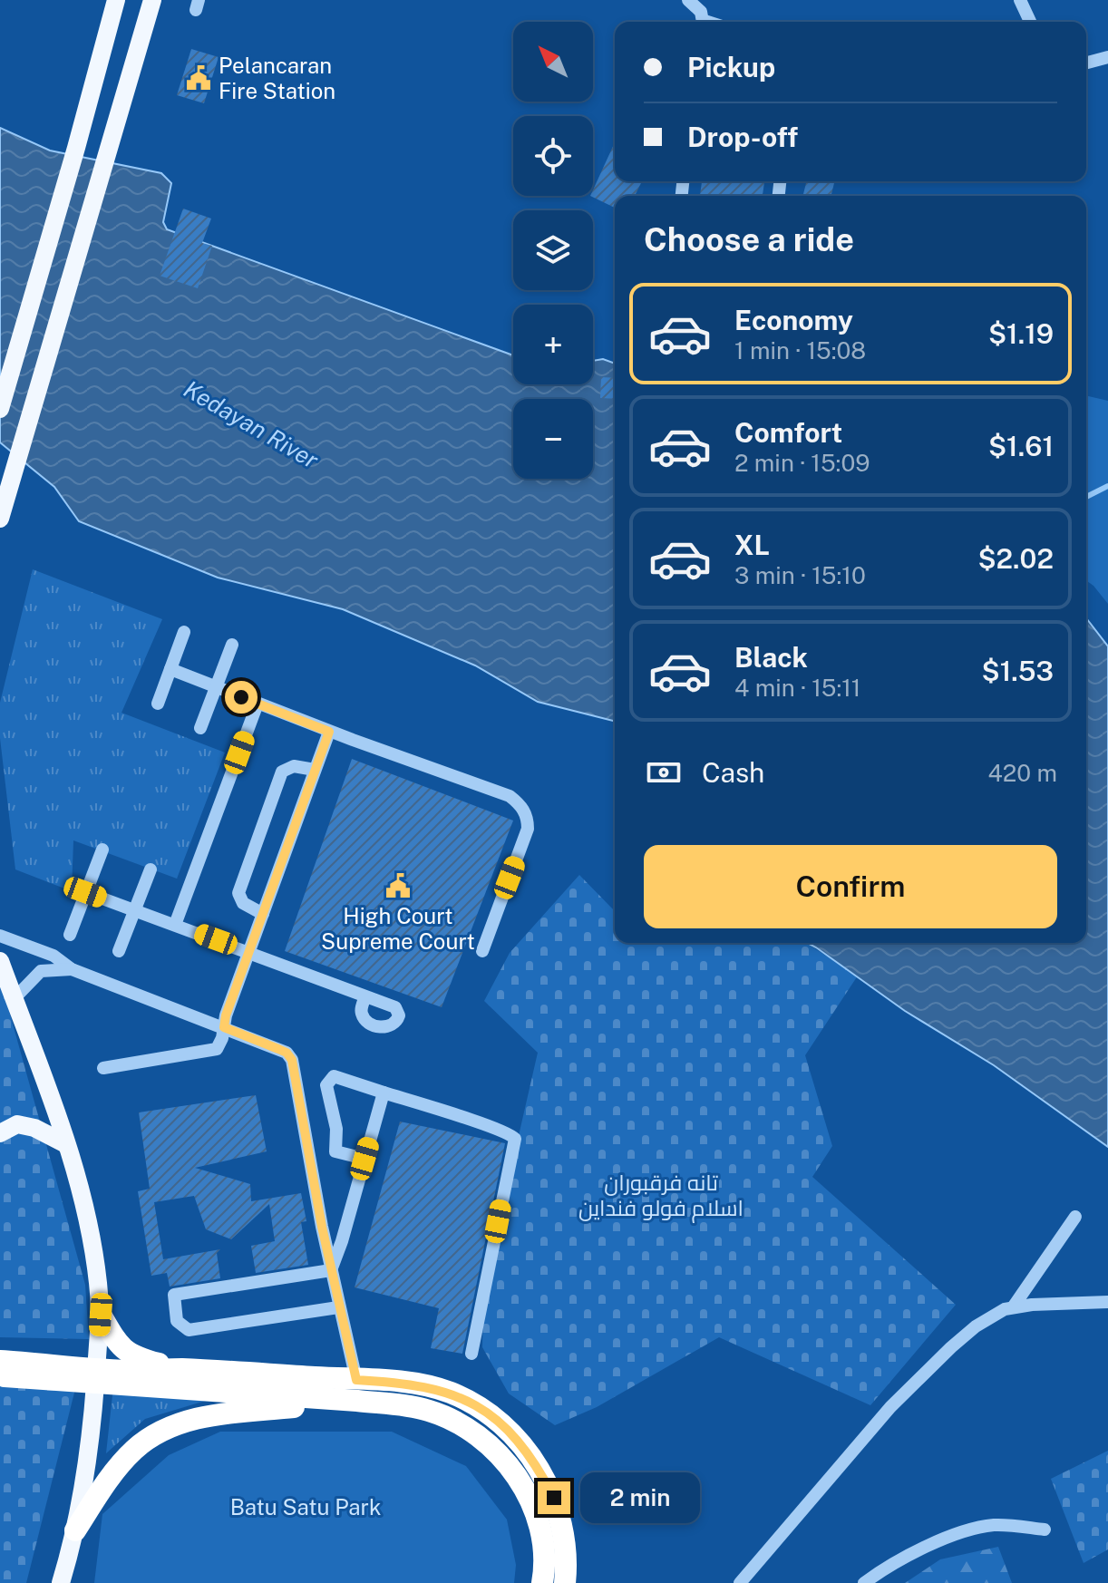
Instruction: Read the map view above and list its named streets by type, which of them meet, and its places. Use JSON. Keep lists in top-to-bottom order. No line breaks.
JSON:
{"water":["Kedayan River"],"parks":["تانه فرقبوران اسلام فولو فنداين","Batu Satu Park"],"places":{"public building":["Pelancaran Fire Station","High Court Supreme Court"]},"north":"top left","page":{"map_buttons":["+","−"],"banner":["Pickup","Drop-off"],"heading":"Choose a ride","list":[{"name":"Economy","note":"1 min · 15:08","value":"$1.19"},{"name":"Comfort","note":"2 min · 15:09","value":"$1.61"},{"name":"XL","note":"3 min · 15:10","value":"$2.02"},{"name":"Black","note":"4 min · 15:11","value":"$1.53"}],"pay":["Cash","420 m"],"buttons":"Confirm","bubble":"2 min"}}
